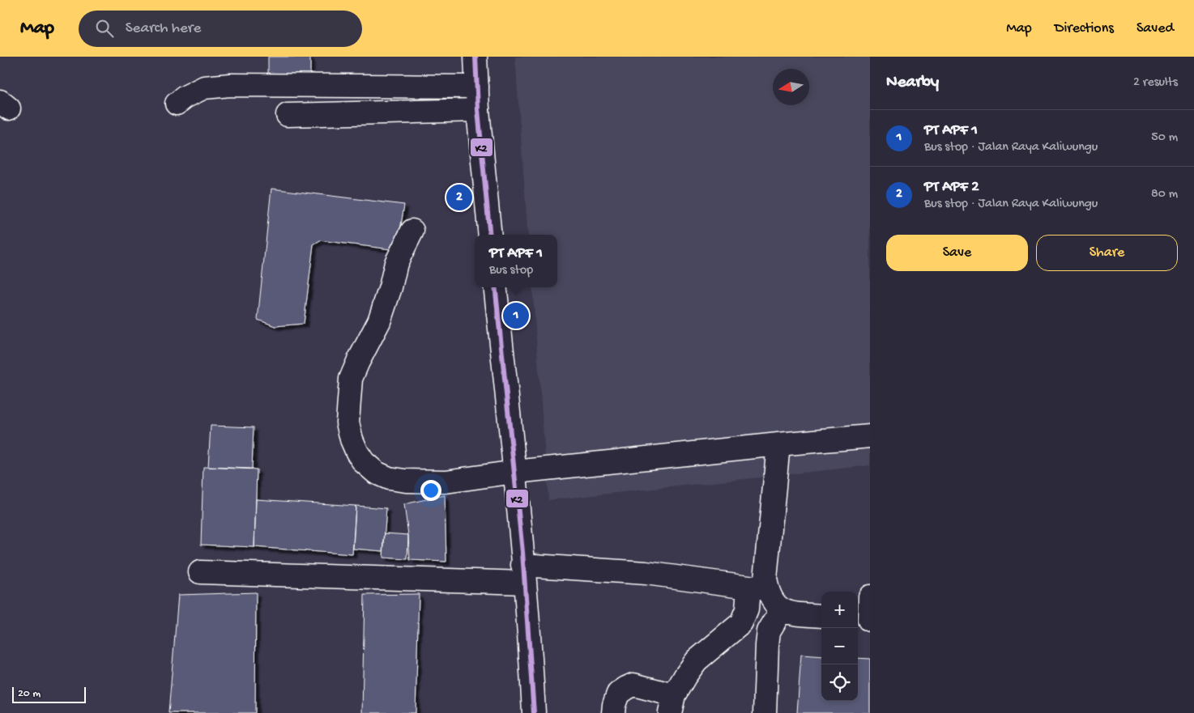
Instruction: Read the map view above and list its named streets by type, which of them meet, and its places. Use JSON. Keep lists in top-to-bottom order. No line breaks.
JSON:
{"lines":["transit line K2"],"scale_bar":"20 m","north":"left","page":{"header":"Map","search":"Search here","nav":["Map","Directions","Saved"],"heading":["Nearby","2 results"],"list":[{"mark":"1","name":"PT APF 1","note":"Bus stop · Jalan Raya Kaliwungu","value":"50 m"},{"mark":"2","name":"PT APF 2","note":"Bus stop · Jalan Raya Kaliwungu","value":"80 m"}],"pins":["2","1"],"buttons":["Save","Share"],"popup":["PT APF 1","Bus stop"],"map_buttons":["+","−"],"scale":"20 m"}}
